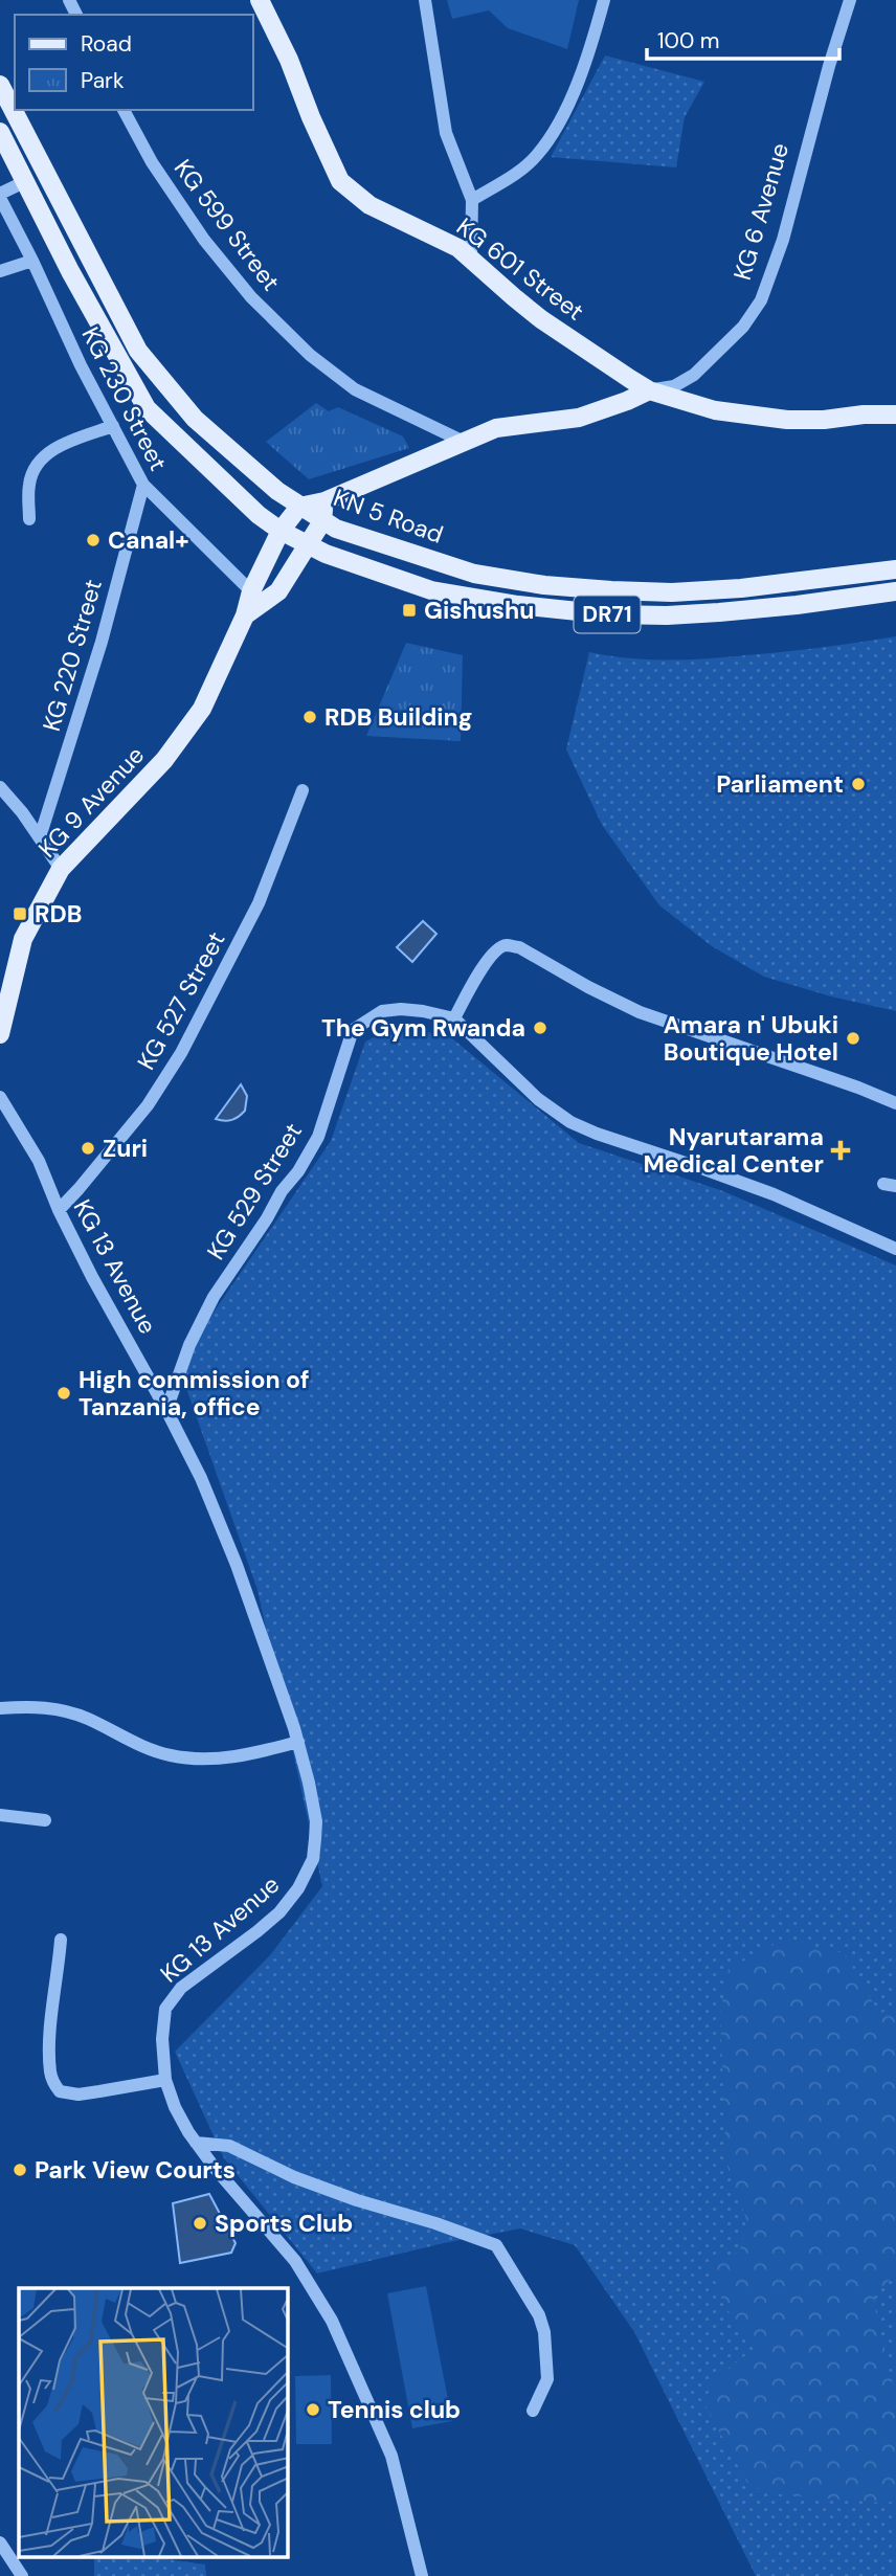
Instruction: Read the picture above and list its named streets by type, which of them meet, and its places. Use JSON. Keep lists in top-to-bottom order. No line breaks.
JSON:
{"streets":{"main road":["KG 6 Avenue","KG 601 Street","KN 5 Road","DR71","KG 9 Avenue"],"street":["KG 599 Street","KG 230 Street","KG 220 Street","KG 527 Street","KG 529 Street","KG 13 Avenue"]},"crossings":[["KG 6 Avenue","KG 599 Street"],["KG 6 Avenue","KG 601 Street"],["KG 6 Avenue","KN 5 Road"],["KG 6 Avenue","KG 9 Avenue"],["KG 230 Street","KG 220 Street"],["KG 230 Street","KG 9 Avenue"],["KN 5 Road","KG 9 Avenue"],["DR71","KG 9 Avenue"],["KG 527 Street","KG 13 Avenue"],["KG 529 Street","KG 13 Avenue"]],"places":{"other":["Canal+","RDB Building","Parliament","The Gym Rwanda","Amara n' Ubuki Boutique Hotel","Zuri","High commission of Tanzania, office","Park View Courts","Sports Club","Tennis club"],"transit":["Gishushu","RDB"],"health":["Nyarutarama Medical Center"]},"legend":["Road","Park"],"scale_bar":"100 m"}
